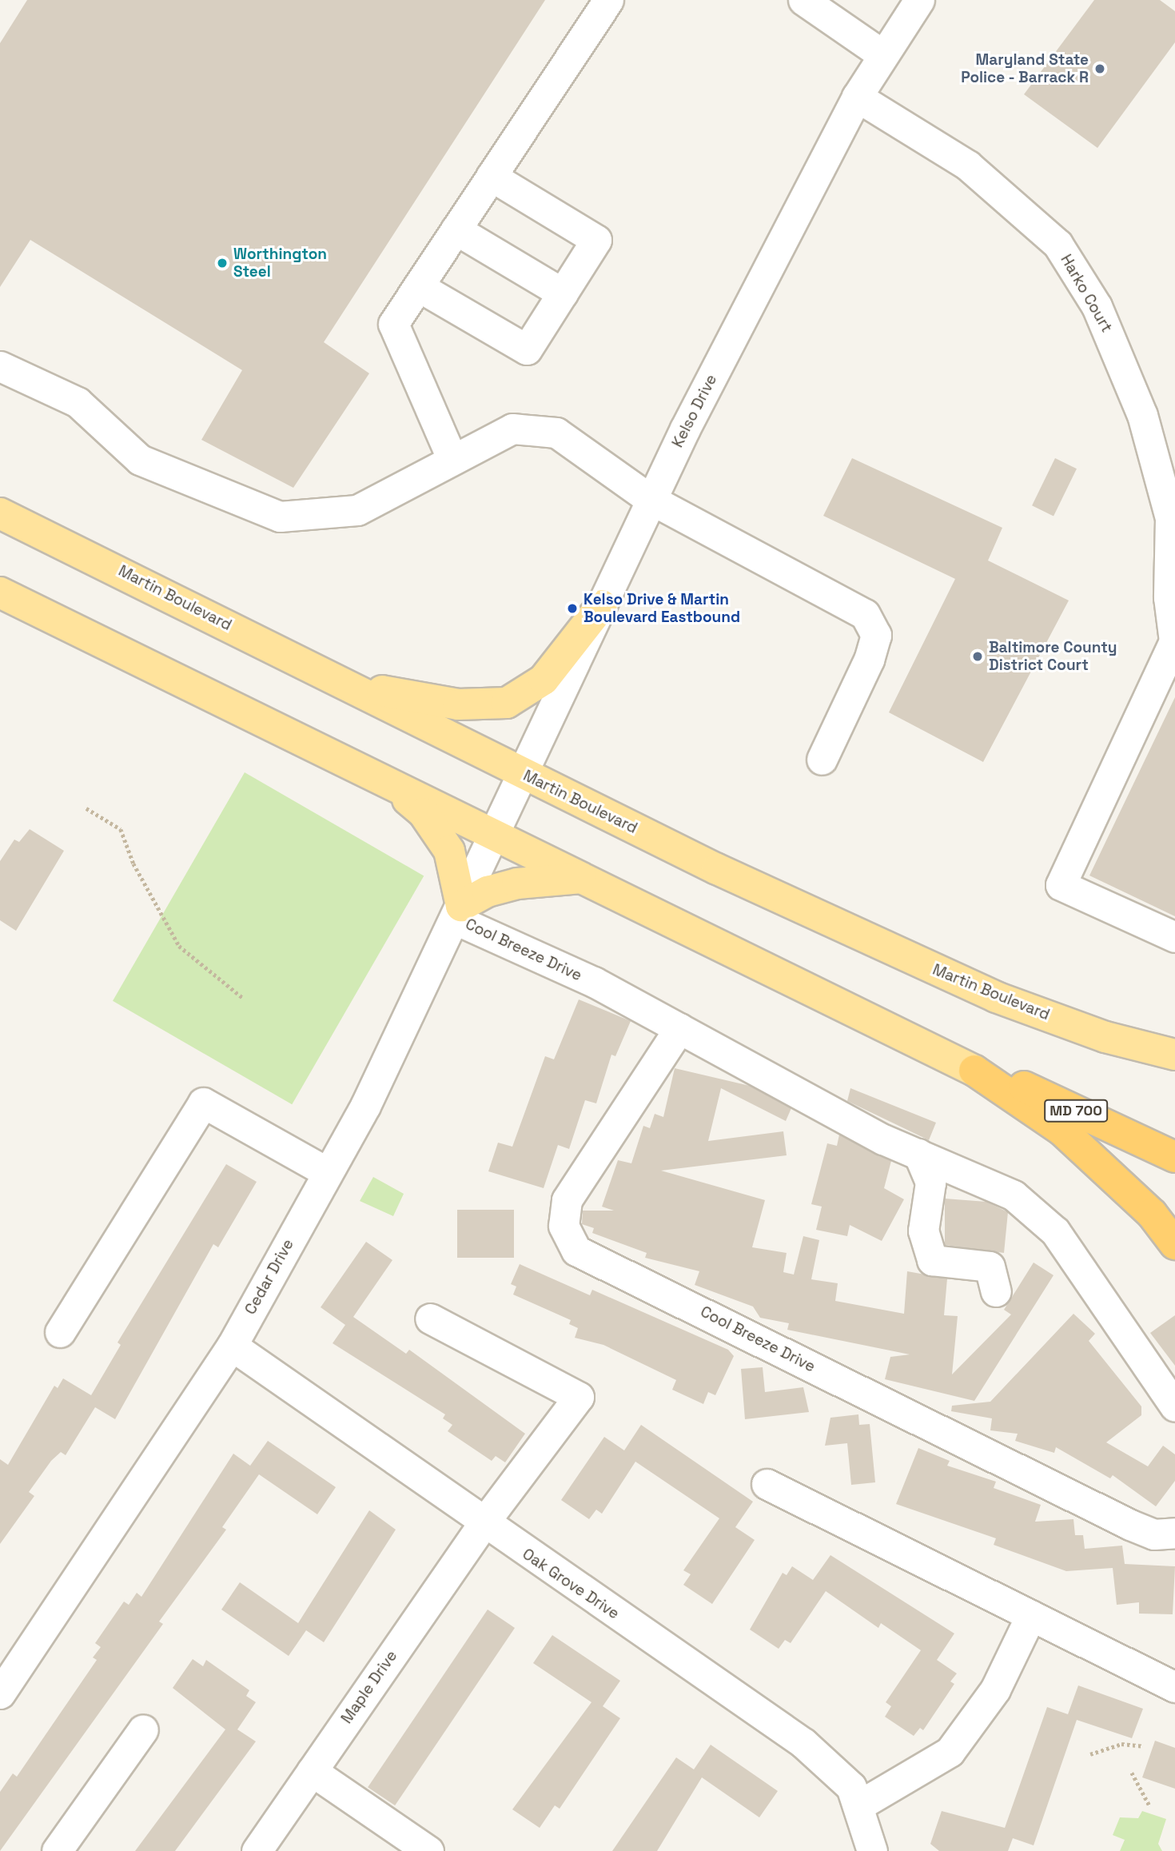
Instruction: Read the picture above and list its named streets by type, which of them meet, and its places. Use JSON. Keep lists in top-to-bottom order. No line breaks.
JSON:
{"streets":{"highway":["MD 700"],"main road":["Martin Boulevard"],"street":["Harko Court","Kelso Drive","Cool Breeze Drive","Cedar Drive","Oak Grove Drive","Maple Drive"]},"crossings":[["Harko Court","Kelso Drive"],["Kelso Drive","Martin Boulevard"],["Kelso Drive","MD 700"],["Kelso Drive","Cedar Drive"],["Cool Breeze Drive","Cedar Drive"],["MD 700","Cedar Drive"],["Cedar Drive","Oak Grove Drive"],["Oak Grove Drive","Maple Drive"]],"places":["Maryland State Police - Barrack R","Worthington Steel","Kelso Drive & Martin Boulevard Eastbound","Baltimore County District Court"]}
